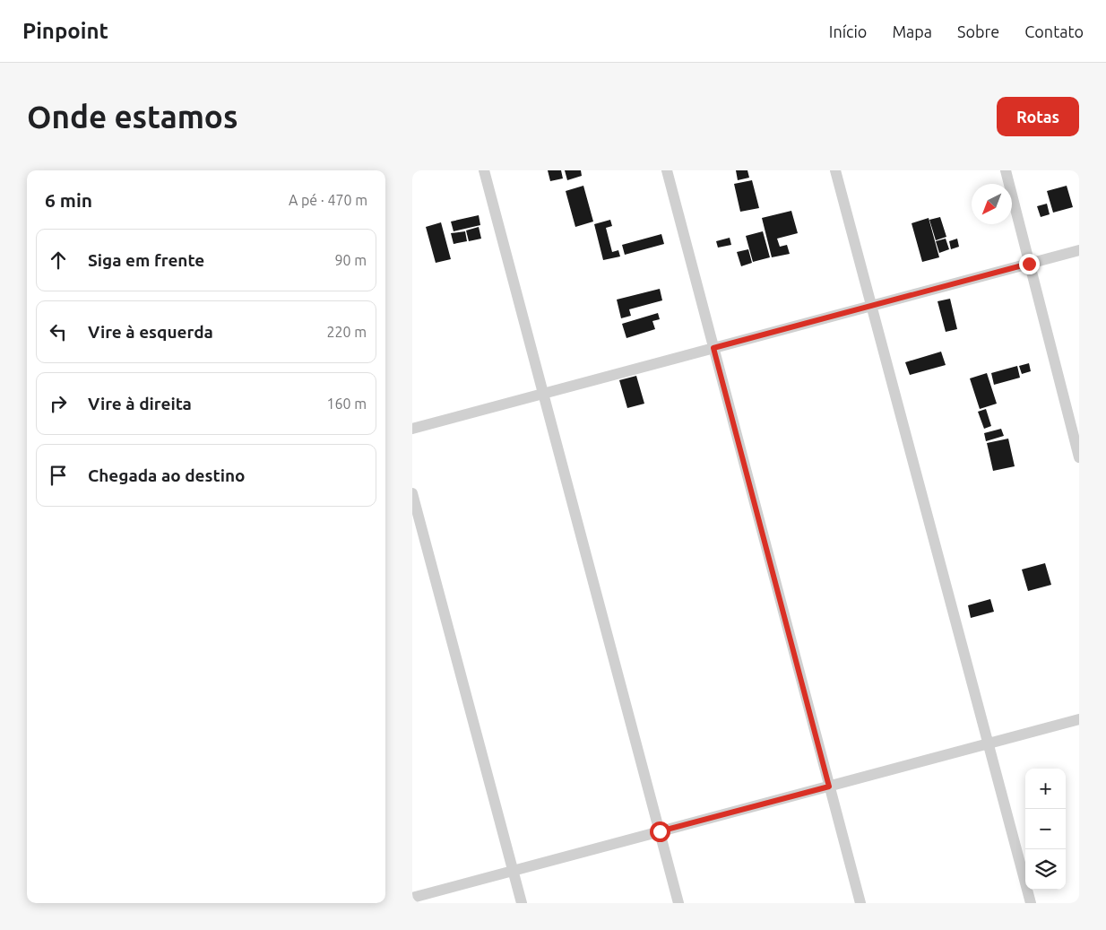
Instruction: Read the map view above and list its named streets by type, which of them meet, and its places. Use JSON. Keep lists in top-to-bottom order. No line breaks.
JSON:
{"north":"bottom left","page":{"header":"Pinpoint","nav":["Início","Mapa","Sobre","Contato"],"buttons":"Rotas","title":"Onde estamos","heading":["6 min","A pé · 470 m"],"list":[["Siga em frente","90 m"],["Vire à esquerda","220 m"],["Vire à direita","160 m"],"Chegada ao destino"],"map_buttons":["+","−"]}}
